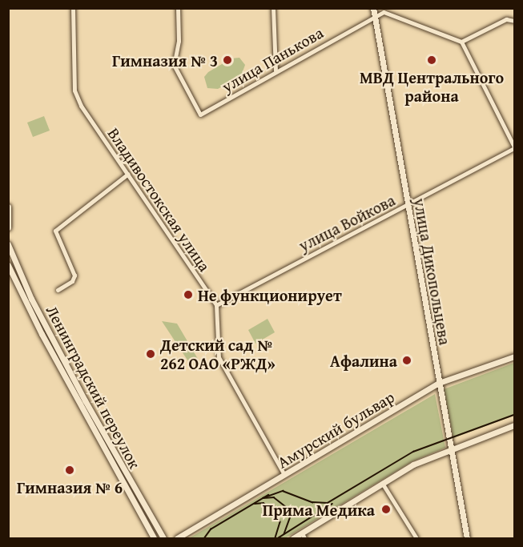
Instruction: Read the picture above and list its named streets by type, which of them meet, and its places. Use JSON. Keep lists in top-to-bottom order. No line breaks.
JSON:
{"streets":{"main road":["улица Дикопольцева","Ленинградский переулок","Амурский бульвар"],"street":["улица Панькова","Владивостокская улица","улица Войкова"]},"crossings":[["улица Панькова","улица Дикопольцева"],["Владивостокская улица","улица Войкова"],["улица Войкова","улица Дикопольцева"],["улица Дикопольцева","Амурский бульвар"]],"places":["Гимназия № 3","МВД Центрального района","Не функционирует","Детский сад № 262 ОАО «РЖД»","Афалина","Гимназия № 6","Прима Медика"]}
